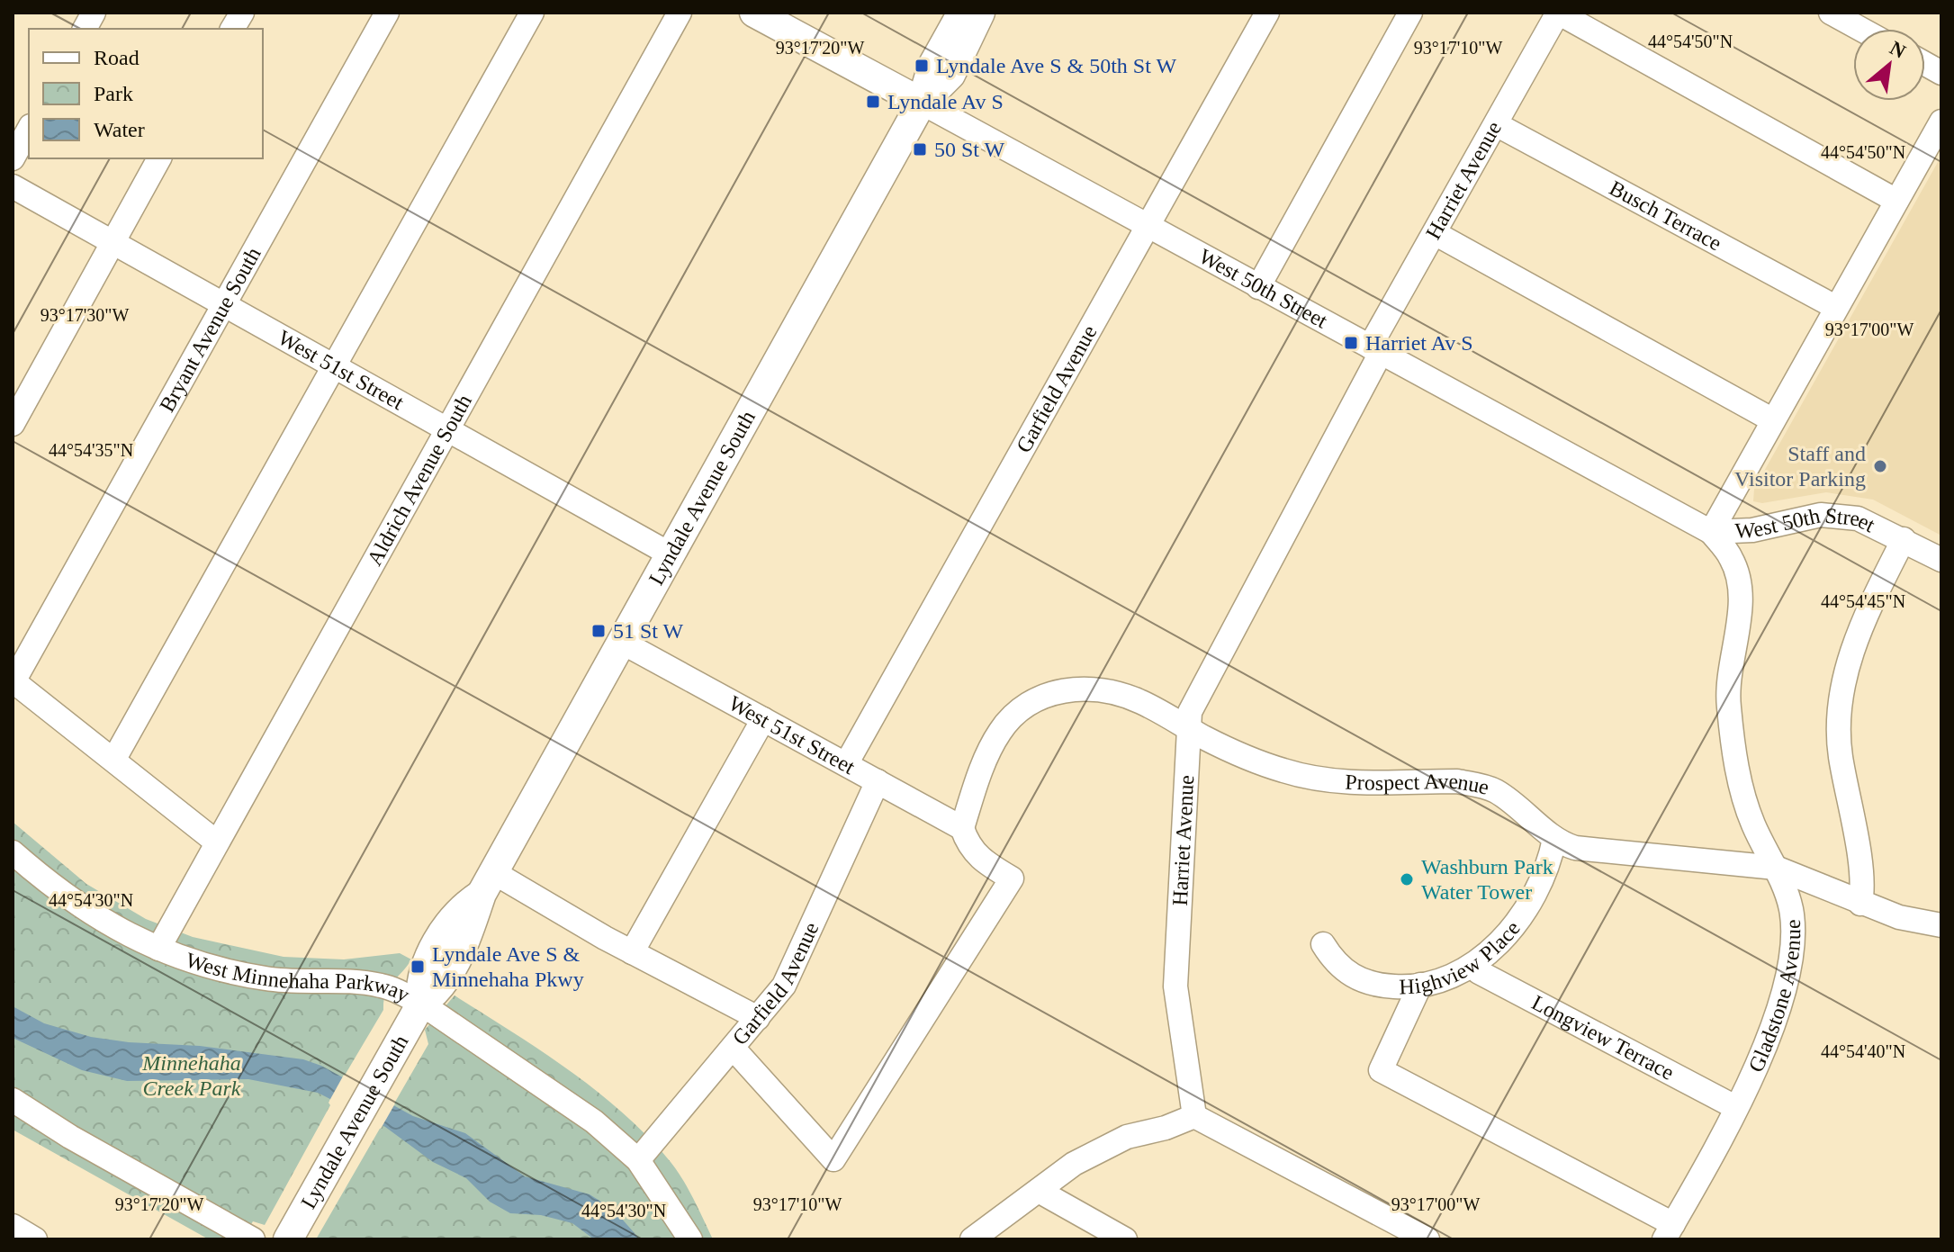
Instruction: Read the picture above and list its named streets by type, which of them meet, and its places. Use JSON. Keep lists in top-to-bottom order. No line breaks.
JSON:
{"streets":{"main road":["West 50th Street","Lyndale Avenue South"],"street":["Harriet Avenue","Busch Terrace","Bryant Avenue South","West 51st Street","Garfield Avenue","Aldrich Avenue South","Prospect Avenue","Highview Place","West Minnehaha Parkway","Gladstone Avenue","Longview Terrace"]},"crossings":[["Harriet Avenue","Busch Terrace"],["Harriet Avenue","West 50th Street"],["Harriet Avenue","Prospect Avenue"],["West 50th Street","Garfield Avenue"],["West 50th Street","Lyndale Avenue South"],["West 50th Street","Gladstone Avenue"],["Bryant Avenue South","West 51st Street"],["West 51st Street","Garfield Avenue"],["West 51st Street","Aldrich Avenue South"],["West 51st Street","Lyndale Avenue South"],["West 51st Street","Prospect Avenue"],["Garfield Avenue","West Minnehaha Parkway"],["Aldrich Avenue South","West Minnehaha Parkway"],["Lyndale Avenue South","West Minnehaha Parkway"],["Prospect Avenue","Highview Place"],["Prospect Avenue","Gladstone Avenue"],["Highview Place","Longview Terrace"],["Gladstone Avenue","Longview Terrace"]],"parks":["Minnehaha Creek Park"],"places":{"transit":["Lyndale Ave S & 50th St W","Lyndale Av S","50 St W","Harriet Av S","51 St W","Lyndale Ave S & Minnehaha Pkwy"],"other":["Staff and Visitor Parking","Washburn Park Water Tower"]},"legend":["Road","Park","Water"],"north":"top right","coordinates":["44°54'50\"N","93°17'20\"W","93°17'10\"W","93°17'30\"W","93°17'00\"W","44°54'35\"N","44°54'45\"N","44°54'30\"N","44°54'40\"N"]}
